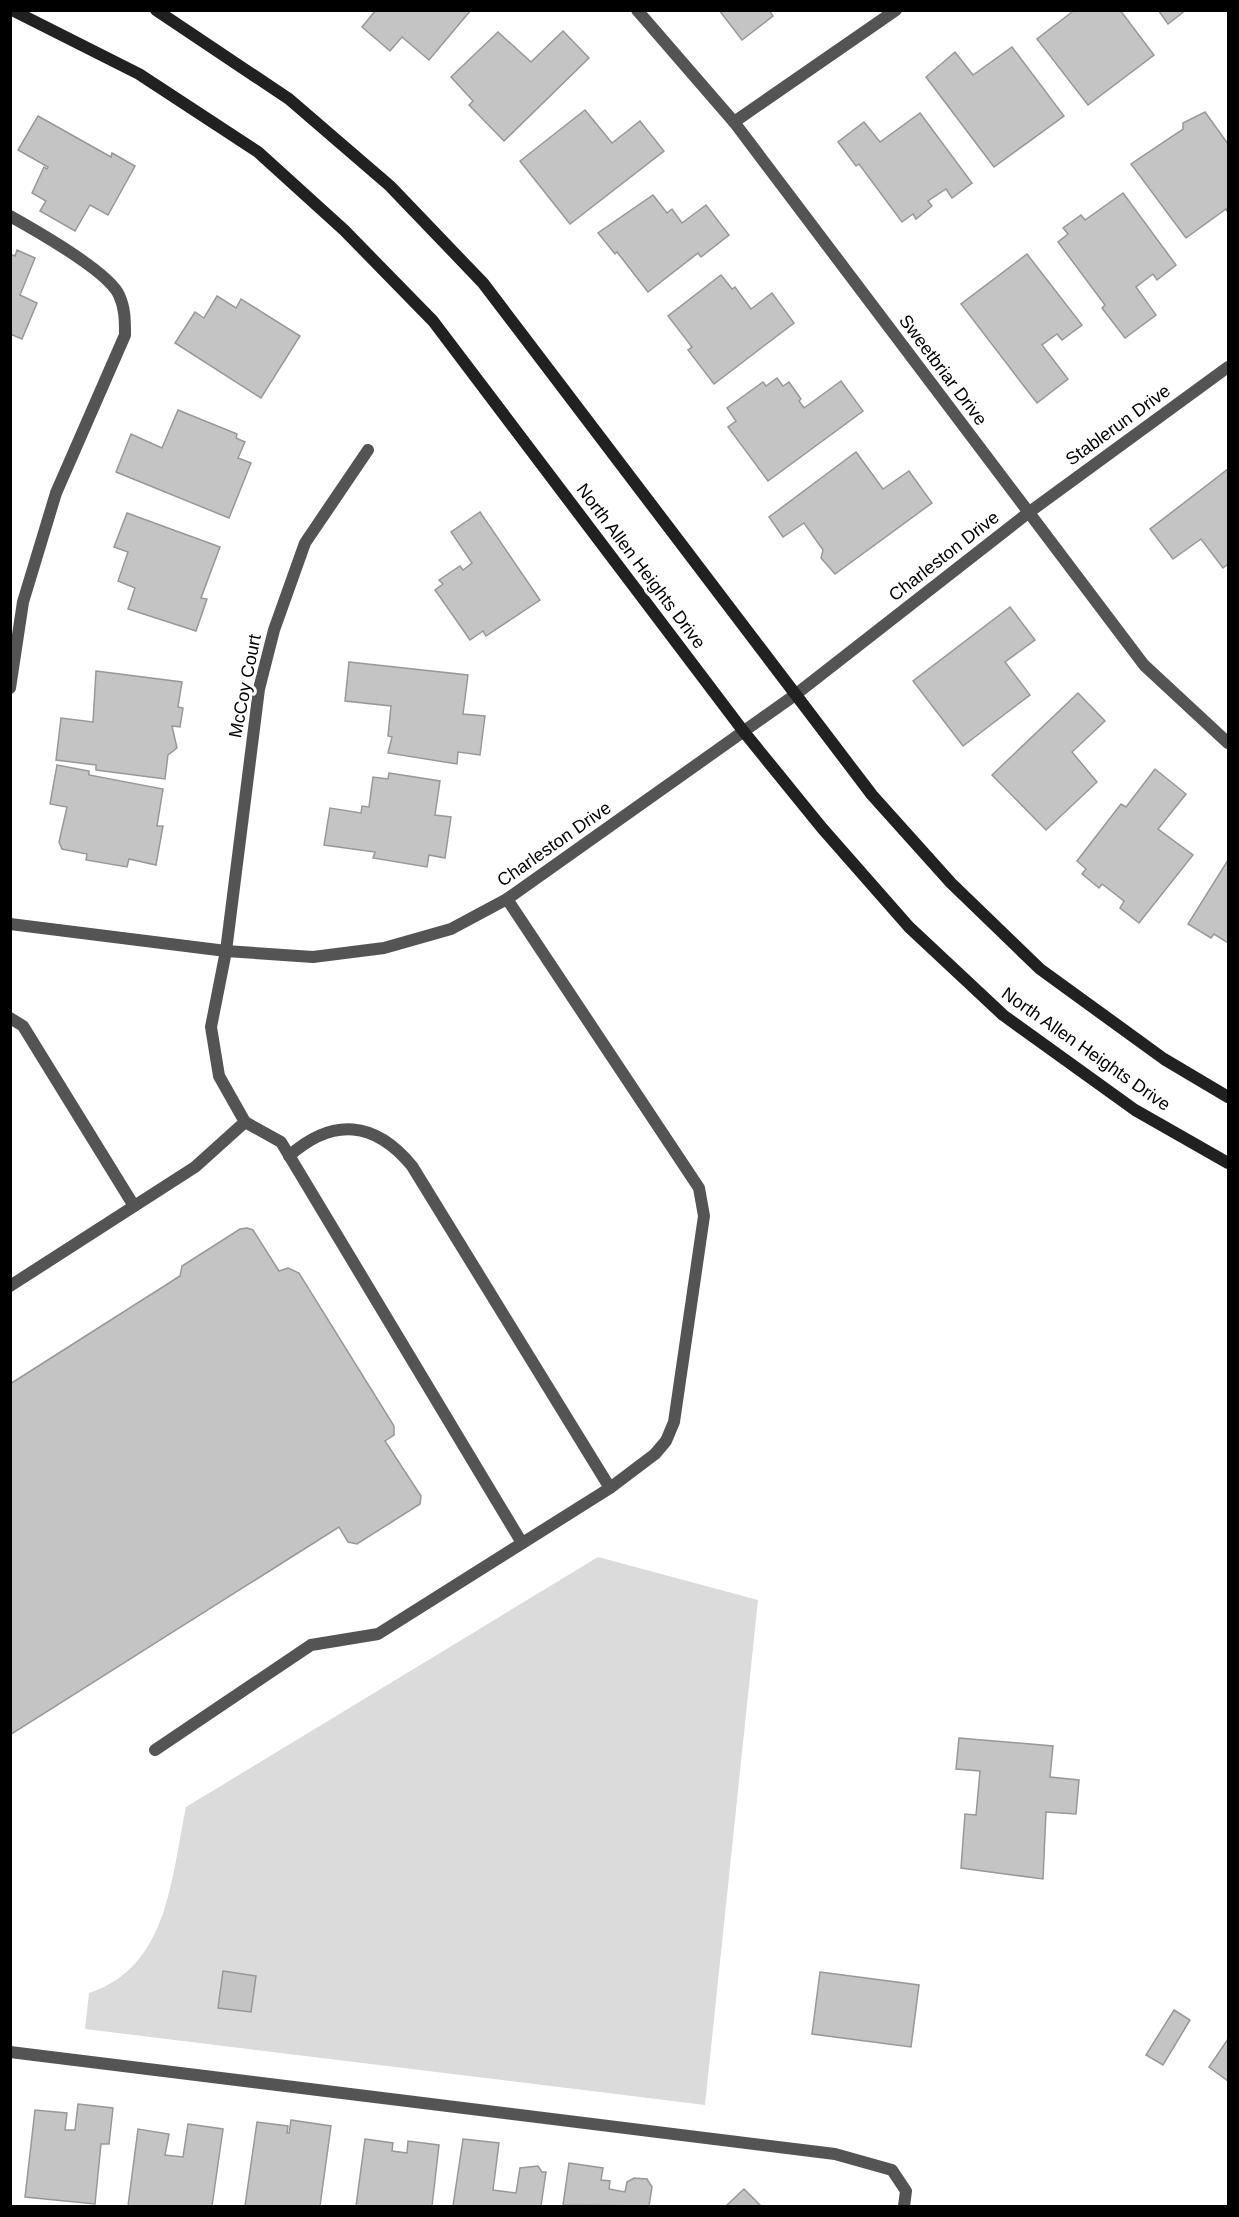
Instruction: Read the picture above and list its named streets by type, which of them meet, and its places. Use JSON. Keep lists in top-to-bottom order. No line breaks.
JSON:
{"streets":{"main road":["North Allen Heights Drive"],"street":["Sweetbriar Drive","Stablerun Drive","Charleston Drive","McCoy Court"]},"crossings":[["Sweetbriar Drive","Stablerun Drive"],["Sweetbriar Drive","Charleston Drive"],["Stablerun Drive","Charleston Drive"],["Charleston Drive","North Allen Heights Drive"],["Charleston Drive","McCoy Court"]]}
